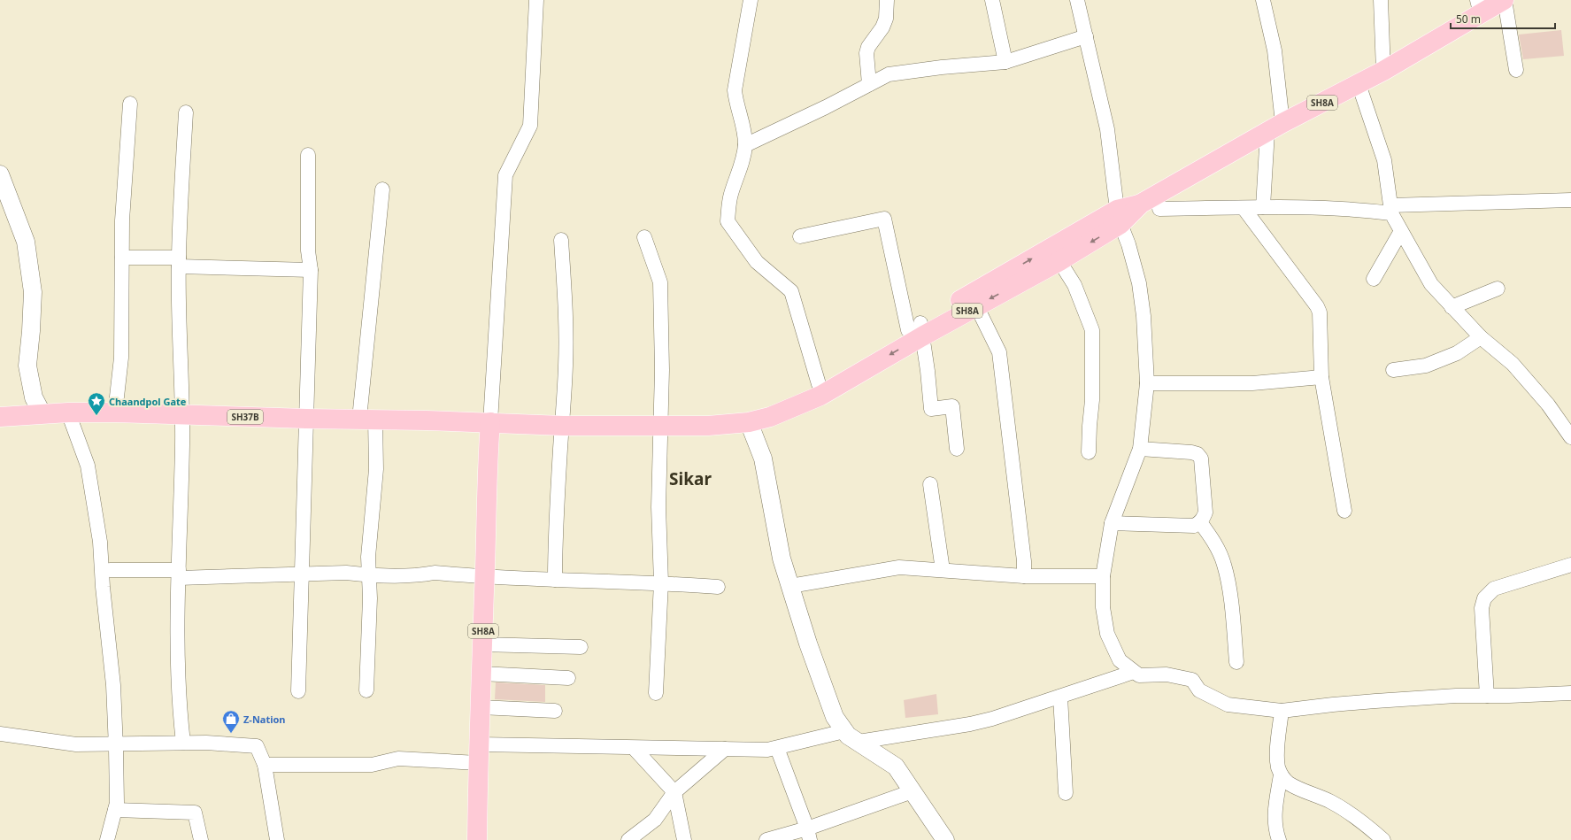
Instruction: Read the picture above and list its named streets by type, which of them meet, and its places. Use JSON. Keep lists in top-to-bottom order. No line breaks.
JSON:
{"streets":{"main road":["SH8A","SH37B"]},"crossings":[["SH8A","SH37B"]],"districts":["Sikar"],"places":{"place":["Chaandpol Gate"],"shop":["Z-Nation"]},"scale_bar":"50 m"}
